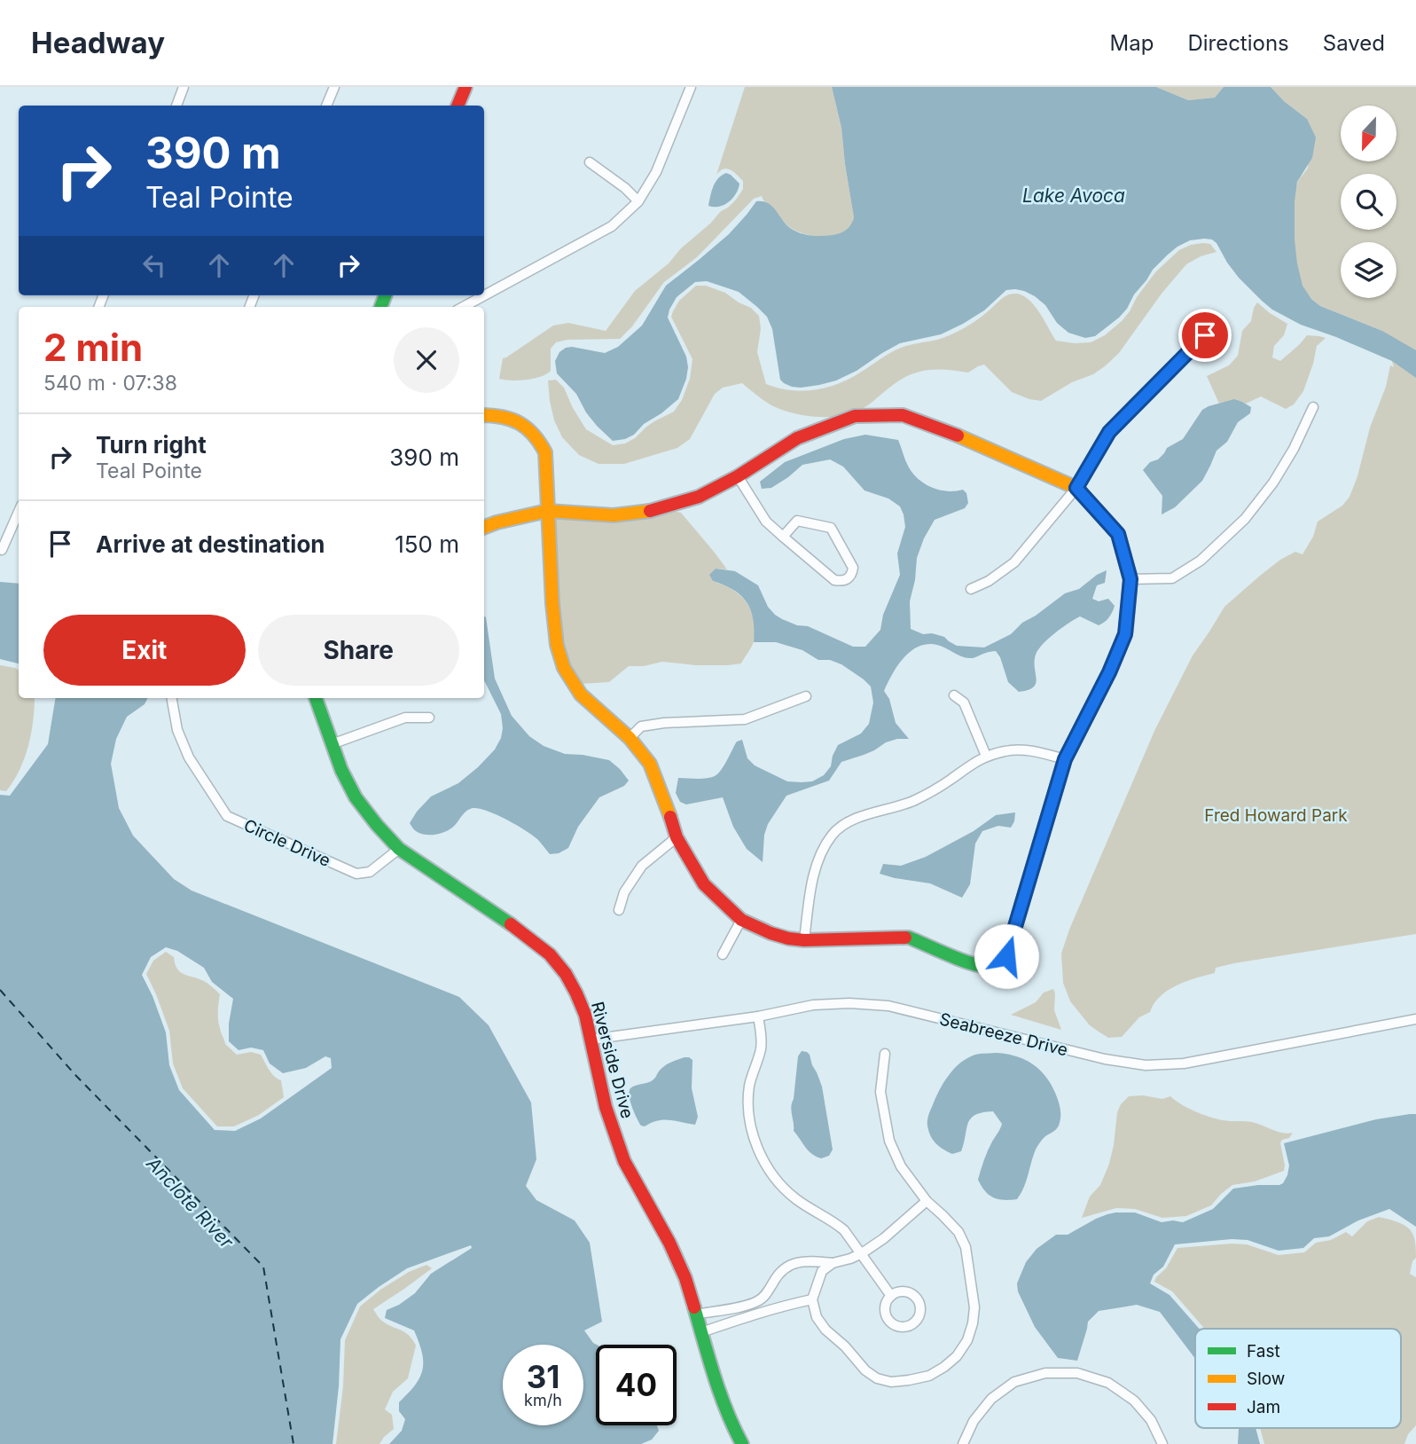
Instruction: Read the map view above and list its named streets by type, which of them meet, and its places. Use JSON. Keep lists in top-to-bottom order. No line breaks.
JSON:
{"streets":{"street":["Circle Drive","Seabreeze Drive","Riverside Drive"]},"crossings":[["Circle Drive","Riverside Drive"],["Seabreeze Drive","Riverside Drive"]],"water":["Lake Avoca","Anclote River"],"parks":["Fred Howard Park"],"legend":["Fast","Slow","Jam"],"north":"bottom","page":{"header":"Headway","nav":["Map","Directions","Saved"],"turn":["390 m","Teal Pointe"],"heading":["2 min","540 m · 07:38"],"list":[{"name":"Turn right","note":"Teal Pointe","value":"390 m"},{"name":"Arrive at destination","value":"150 m"}],"buttons":["Exit","Share"],"speed":"31 km/h","limit":"40"}}
